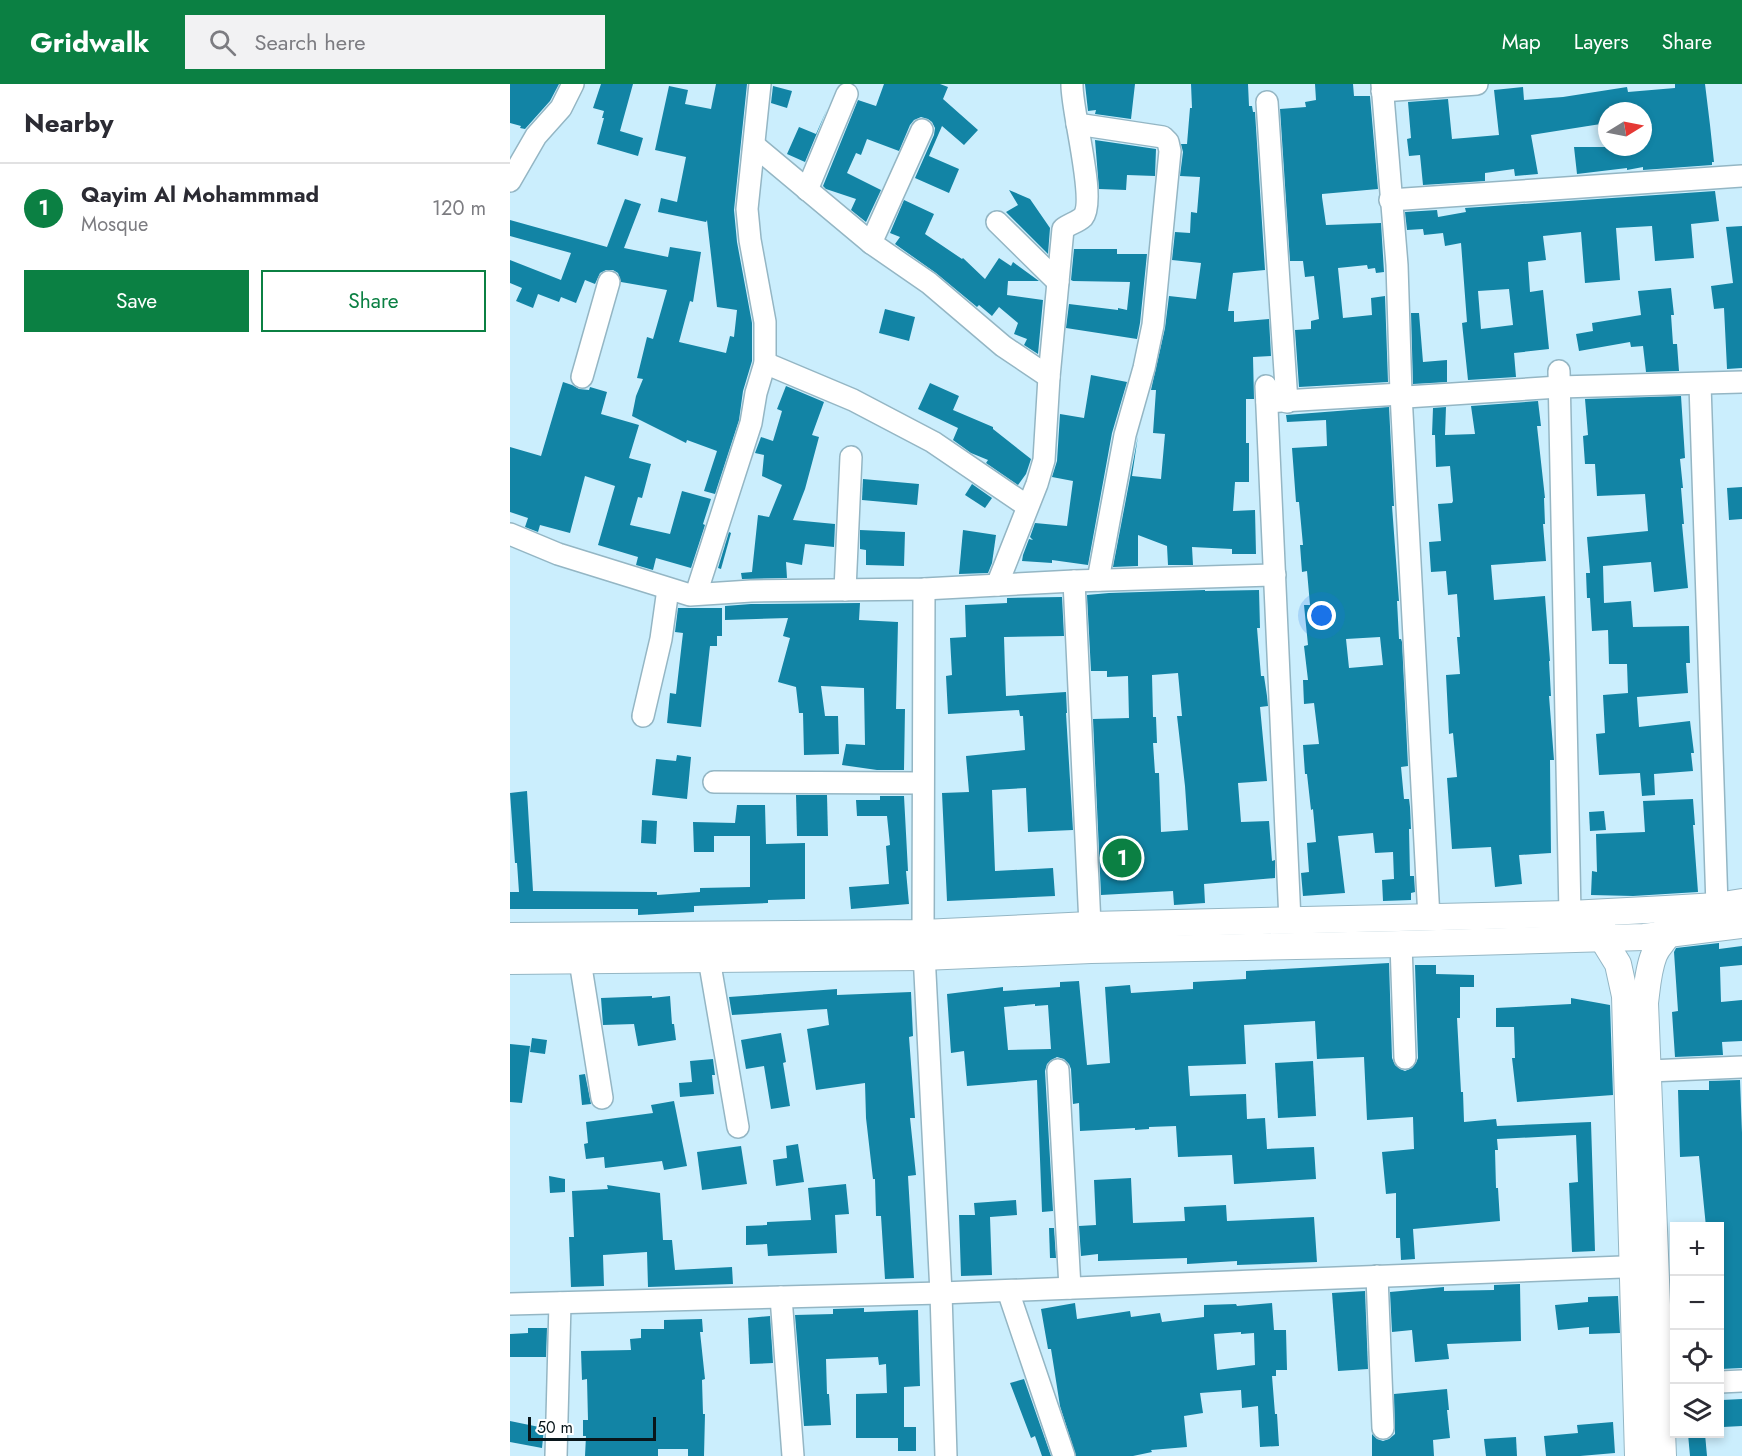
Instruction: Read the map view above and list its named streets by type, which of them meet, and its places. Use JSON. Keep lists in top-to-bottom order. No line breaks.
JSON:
{"scale_bar":"50 m","north":"right","page":{"header":"Gridwalk","search":"Search here","nav":["Map","Layers","Share"],"heading":"Nearby","list":[{"mark":"1","name":"Qayim Al Mohammmad","note":"Mosque","value":"120 m"}],"buttons":["Save","Share"],"pins":"1","map_buttons":["+","−"],"scale":"50 m"}}
